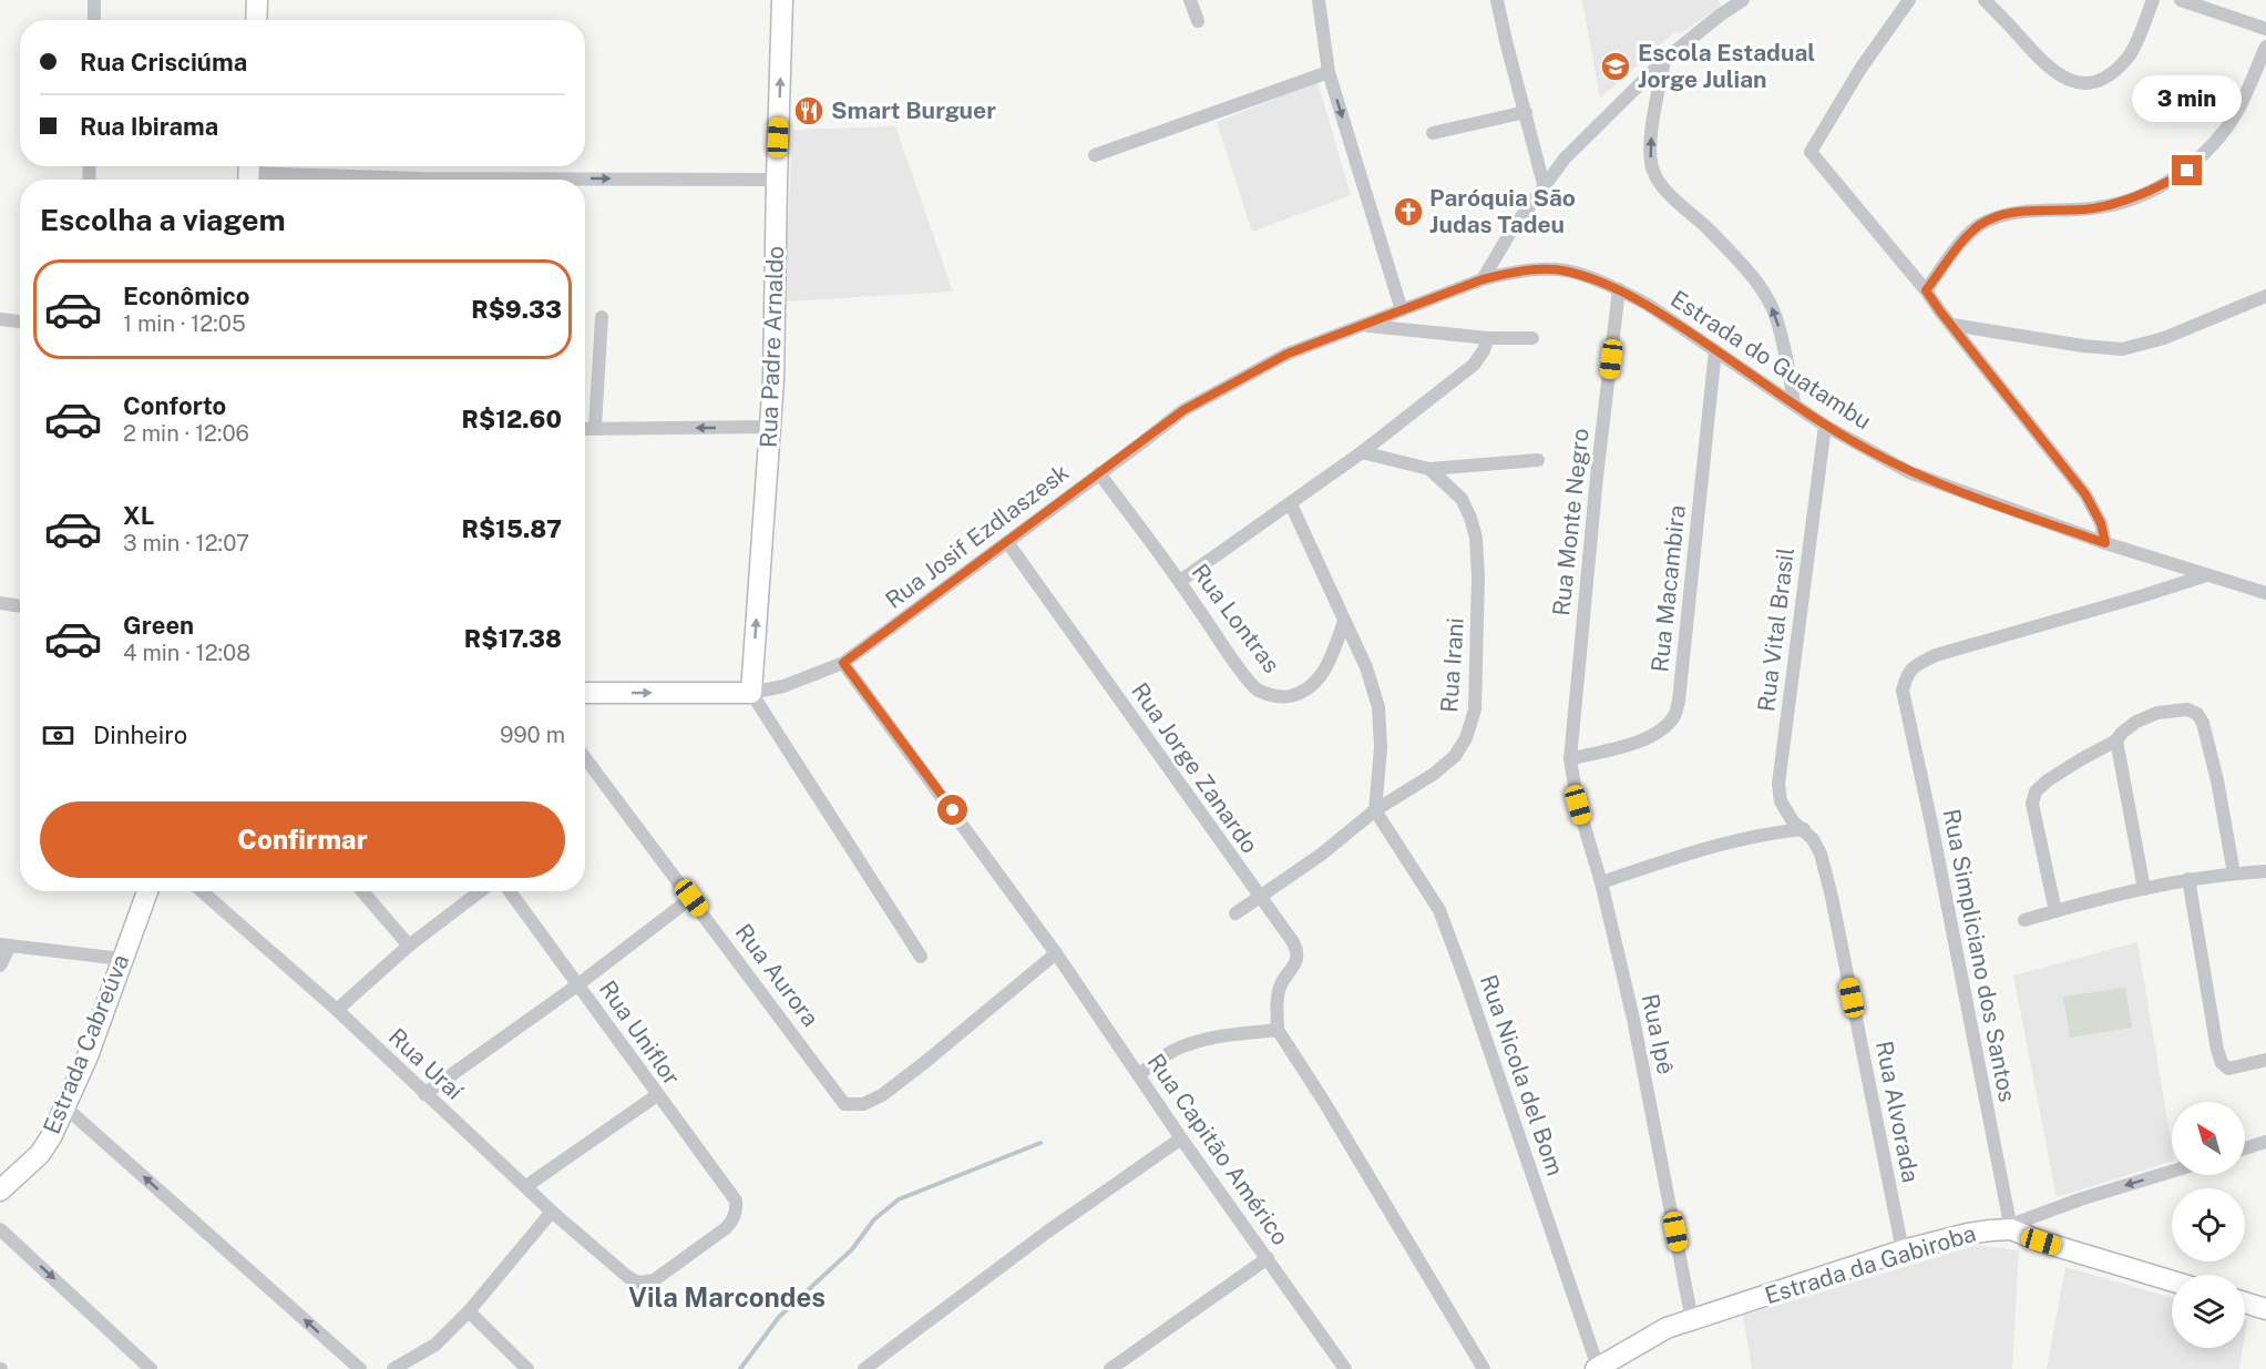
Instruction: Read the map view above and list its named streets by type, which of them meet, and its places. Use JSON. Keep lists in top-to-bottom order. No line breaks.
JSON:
{"streets":{"main road":["Rua Padre Arnaldo","Estrada Cabreúva","Estrada da Gabiroba"],"street":["Estrada do Guatambu","Rua Monte Negro","Rua Josif Ezdlaszesk","Rua Macambira","Rua Lontras","Rua Vital Brasil","Rua Irani","Rua Jorge Zanardo","Rua Simpliciano dos Santos","Rua Aurora","Rua Uniflor","Rua Ipê","Rua Uraí","Rua Nicola del Bom","Rua Alvorada","Rua Capitão Américo"]},"crossings":[["Rua Padre Arnaldo","Rua Josif Ezdlaszesk"],["Estrada do Guatambu","Rua Monte Negro"],["Estrada do Guatambu","Rua Josif Ezdlaszesk"],["Estrada do Guatambu","Rua Macambira"],["Estrada do Guatambu","Rua Vital Brasil"],["Estrada do Guatambu","Rua Simpliciano dos Santos"],["Rua Monte Negro","Rua Macambira"],["Rua Monte Negro","Rua Ipê"],["Rua Josif Ezdlaszesk","Rua Lontras"],["Rua Josif Ezdlaszesk","Rua Jorge Zanardo"],["Rua Josif Ezdlaszesk","Rua Capitão Américo"],["Rua Macambira","Rua Ipê"],["Rua Vital Brasil","Rua Alvorada"],["Rua Irani","Rua Jorge Zanardo"],["Rua Irani","Rua Nicola del Bom"],["Rua Simpliciano dos Santos","Estrada da Gabiroba"],["Rua Aurora","Rua Capitão Américo"],["Rua Uniflor","Rua Uraí"],["Rua Ipê","Estrada da Gabiroba"],["Rua Nicola del Bom","Estrada da Gabiroba"],["Rua Alvorada","Estrada da Gabiroba"]],"one_way":["Rua Padre Arnaldo"],"districts":["Vila Marcondes"],"places":{"school or university":["Escola Estadual Jorge Julian"],"restaurant":["Smart Burguer"],"church":["Paróquia São Judas Tadeu"]},"north":"top left","page":{"banner":["Rua Crisciúma","Rua Ibirama"],"bubble":"3 min","heading":"Escolha a viagem","list":[{"name":"Econômico","note":"1 min · 12:05","value":"R$9.33"},{"name":"Conforto","note":"2 min · 12:06","value":"R$12.60"},{"name":"XL","note":"3 min · 12:07","value":"R$15.87"},{"name":"Green","note":"4 min · 12:08","value":"R$17.38"}],"pay":["Dinheiro","990 m"],"buttons":"Confirmar"}}
